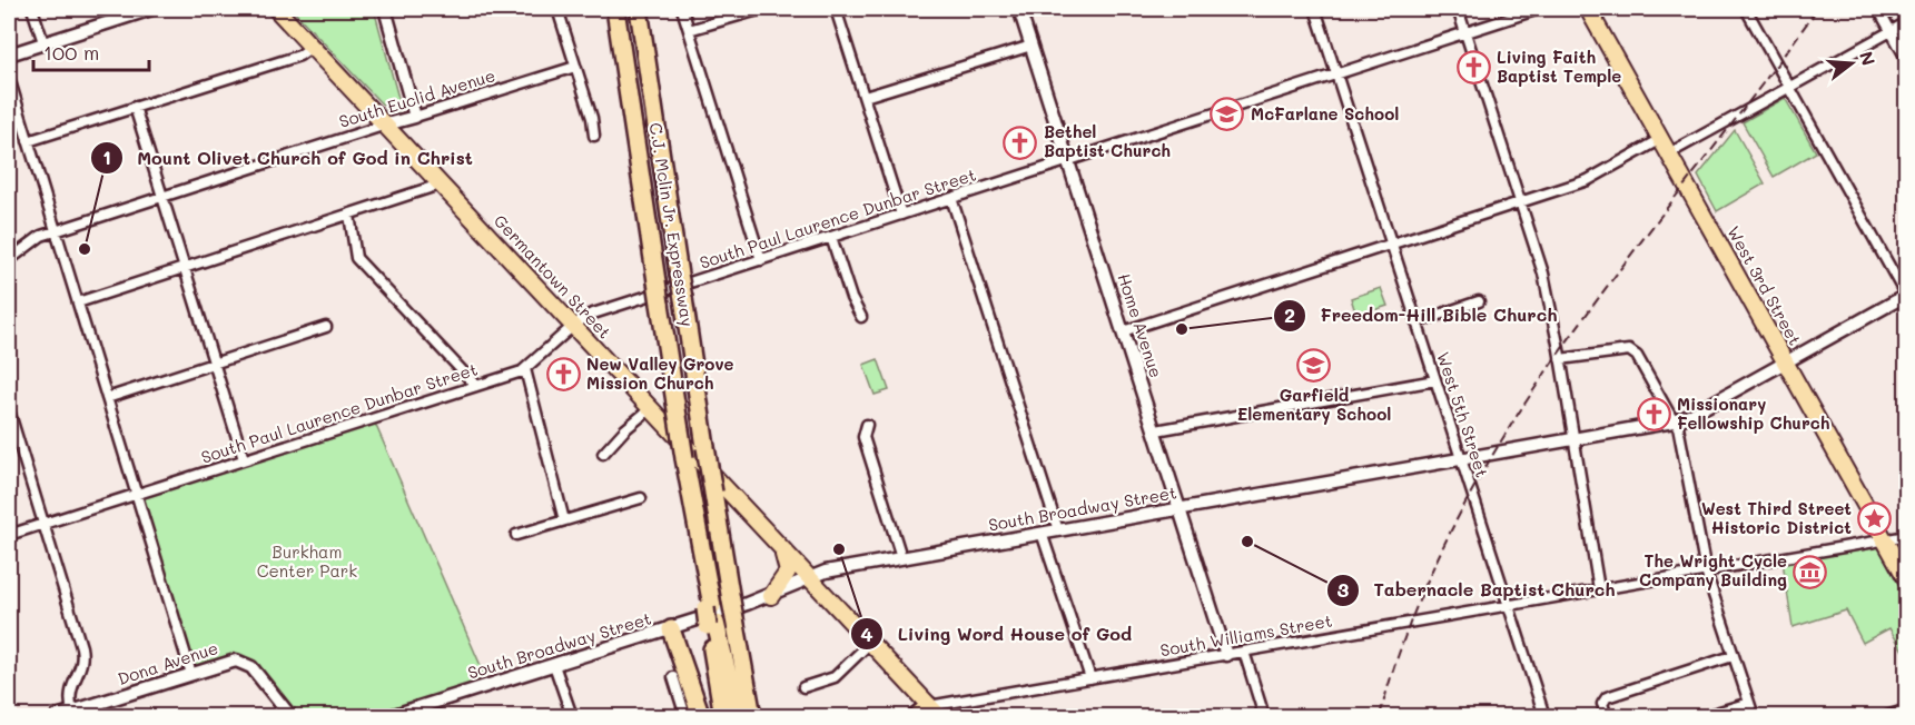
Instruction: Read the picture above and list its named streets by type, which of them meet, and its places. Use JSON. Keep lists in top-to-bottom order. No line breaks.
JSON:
{"streets":{"highway":["C.J. Mclin Jr. Expressway"],"main road":["Germantown Street","West 3rd Street"],"street":["South Euclid Avenue","South Paul Laurence Dunbar Street","Home Avenue","West 5th Street","South Broadway Street","South Williams Street","Dona Avenue"]},"crossings":[["South Euclid Avenue","Germantown Street"],["South Paul Laurence Dunbar Street","Germantown Street"],["South Paul Laurence Dunbar Street","Home Avenue"],["South Paul Laurence Dunbar Street","West 5th Street"],["Germantown Street","South Broadway Street"],["Germantown Street","South Williams Street"],["West 3rd Street","South Broadway Street"],["West 3rd Street","South Williams Street"],["Home Avenue","South Broadway Street"],["Home Avenue","South Williams Street"],["West 5th Street","South Broadway Street"],["West 5th Street","South Williams Street"]],"parks":["Burkham Center Park"],"places":{"church":["Living Faith Baptist Temple","Bethel Baptist Church","New Valley Grove Mission Church","Missionary Fellowship Church"],"school or university":["McFarlane School","Garfield Elementary School"],"other":["Mount Olivet Church of God in Christ","Freedom-Hill Bible Church","Tabernacle Baptist Church","Living Word House of God"],"place":["West Third Street Historic District"],"museum":["The Wright Cycle Company Building"]},"scale_bar":"100 m","north":"right"}
